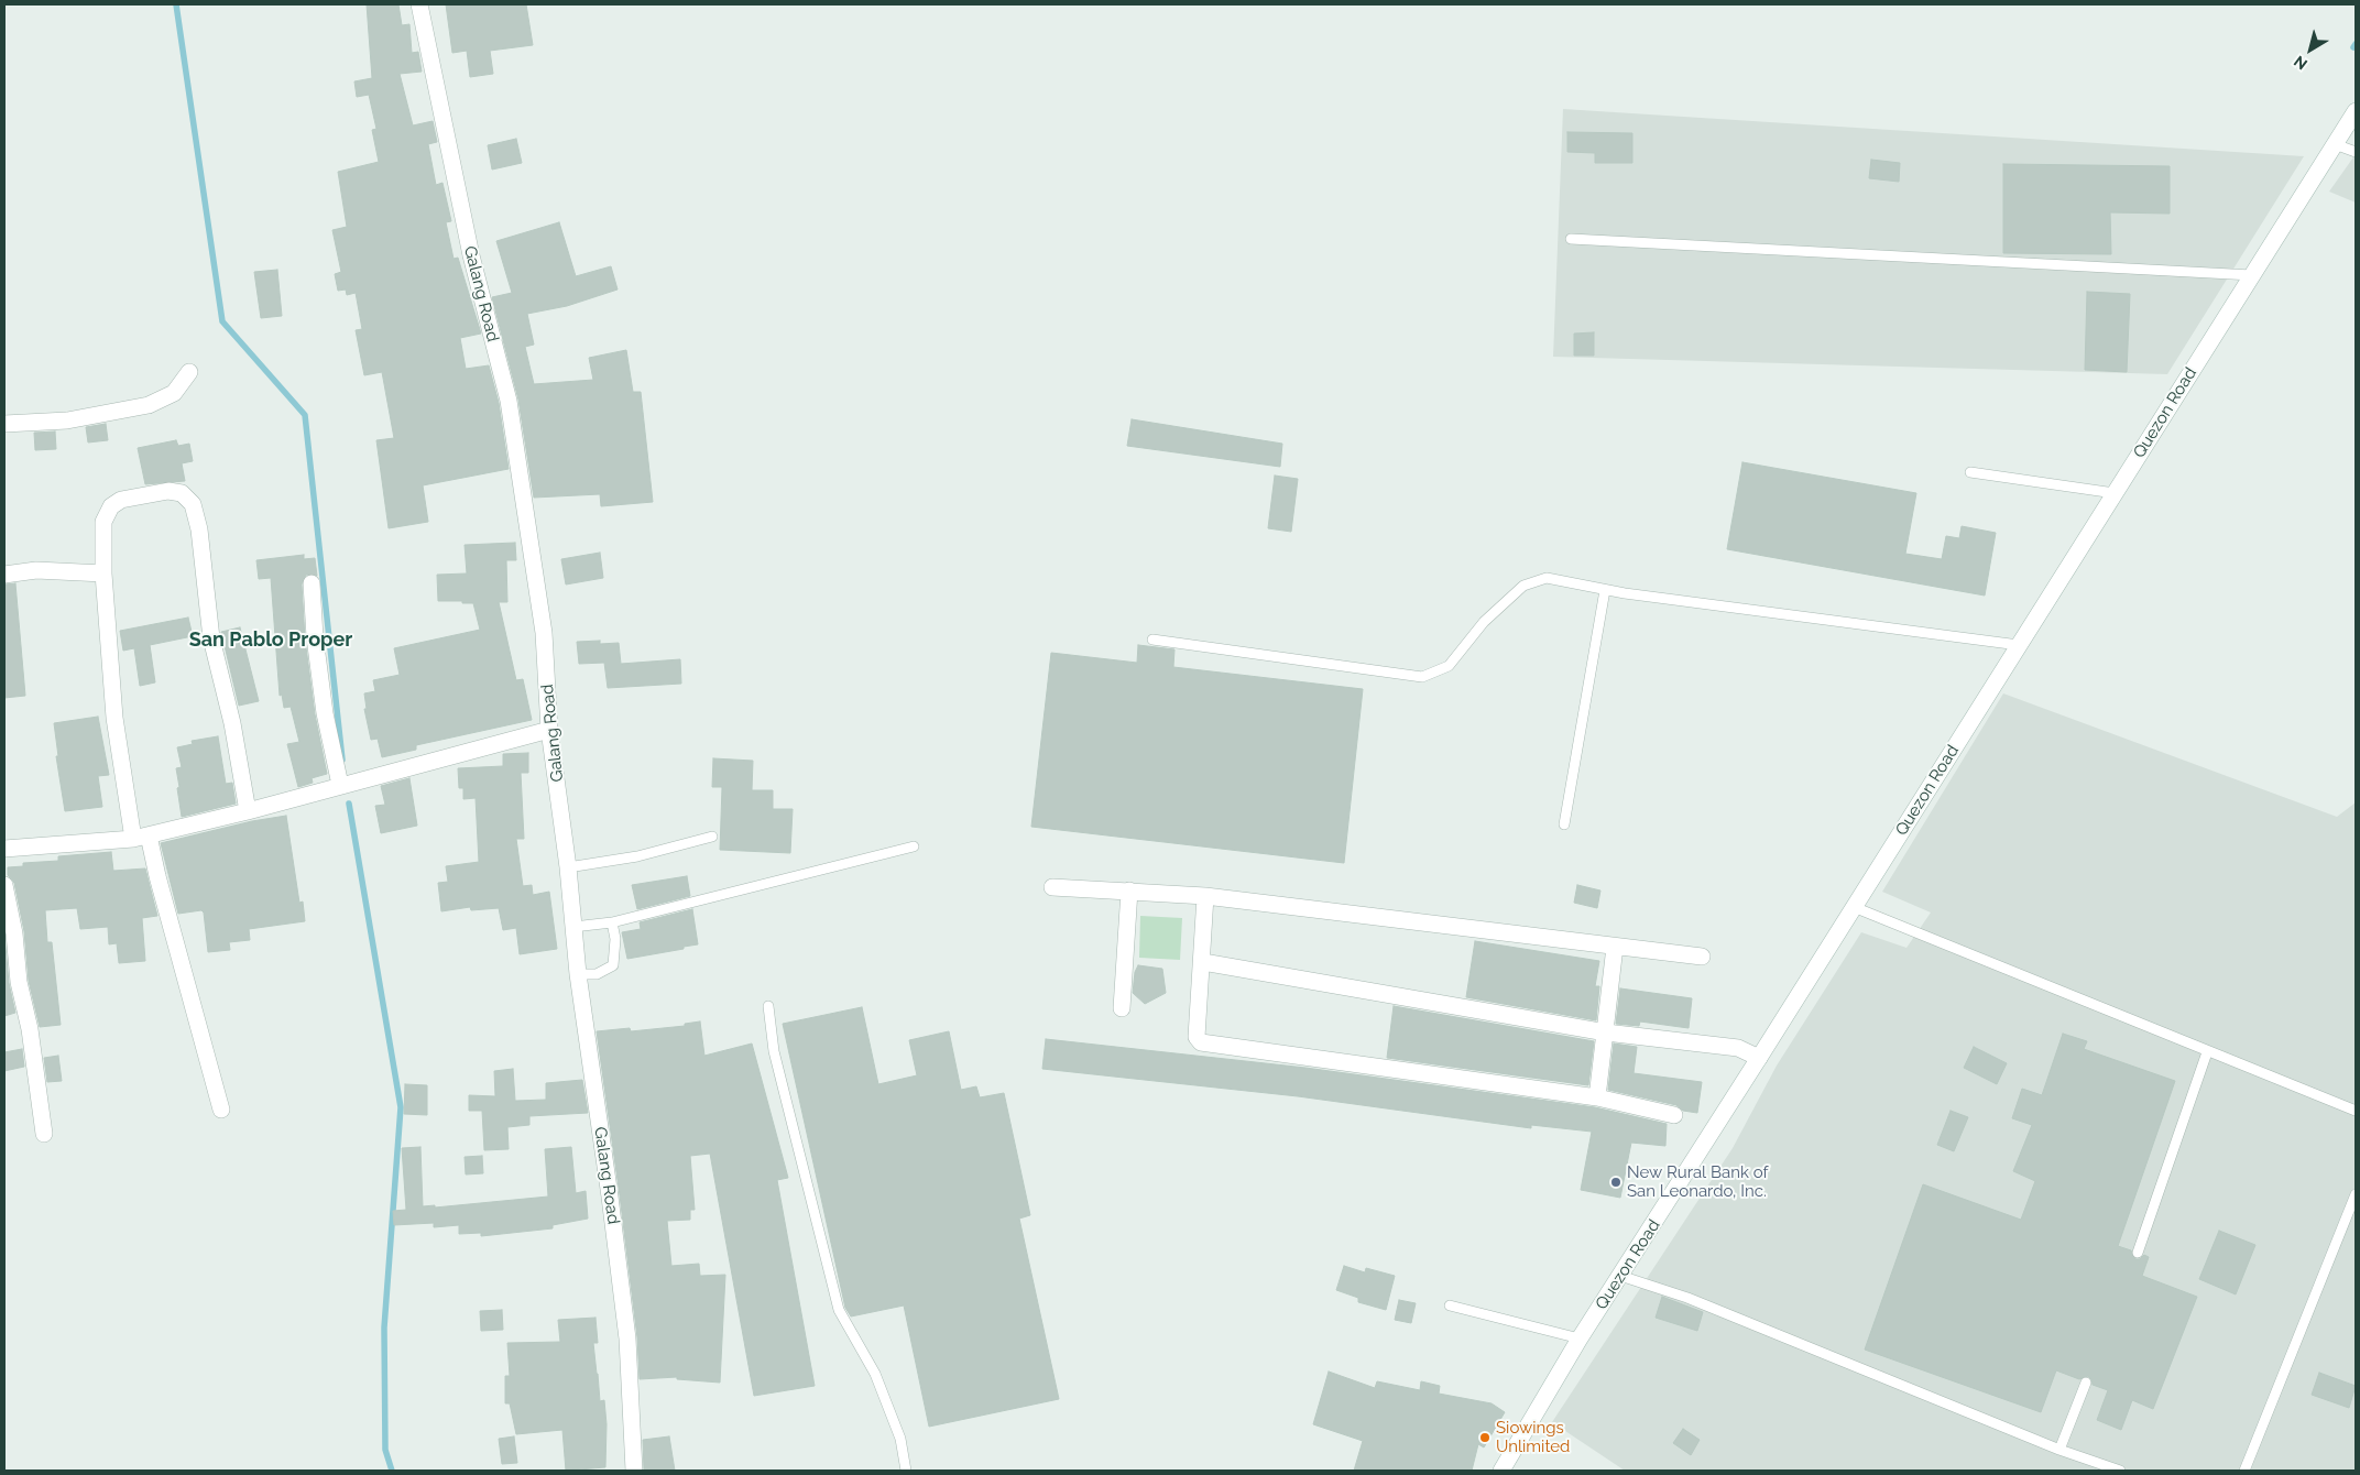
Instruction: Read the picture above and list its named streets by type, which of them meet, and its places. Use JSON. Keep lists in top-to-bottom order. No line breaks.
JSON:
{"streets":{"street":["Galang Road","Quezon Road"]},"districts":["San Pablo Proper"],"places":["New Rural Bank of San Leonardo, Inc.","Siowings Unlimited"],"north":"bottom left"}
